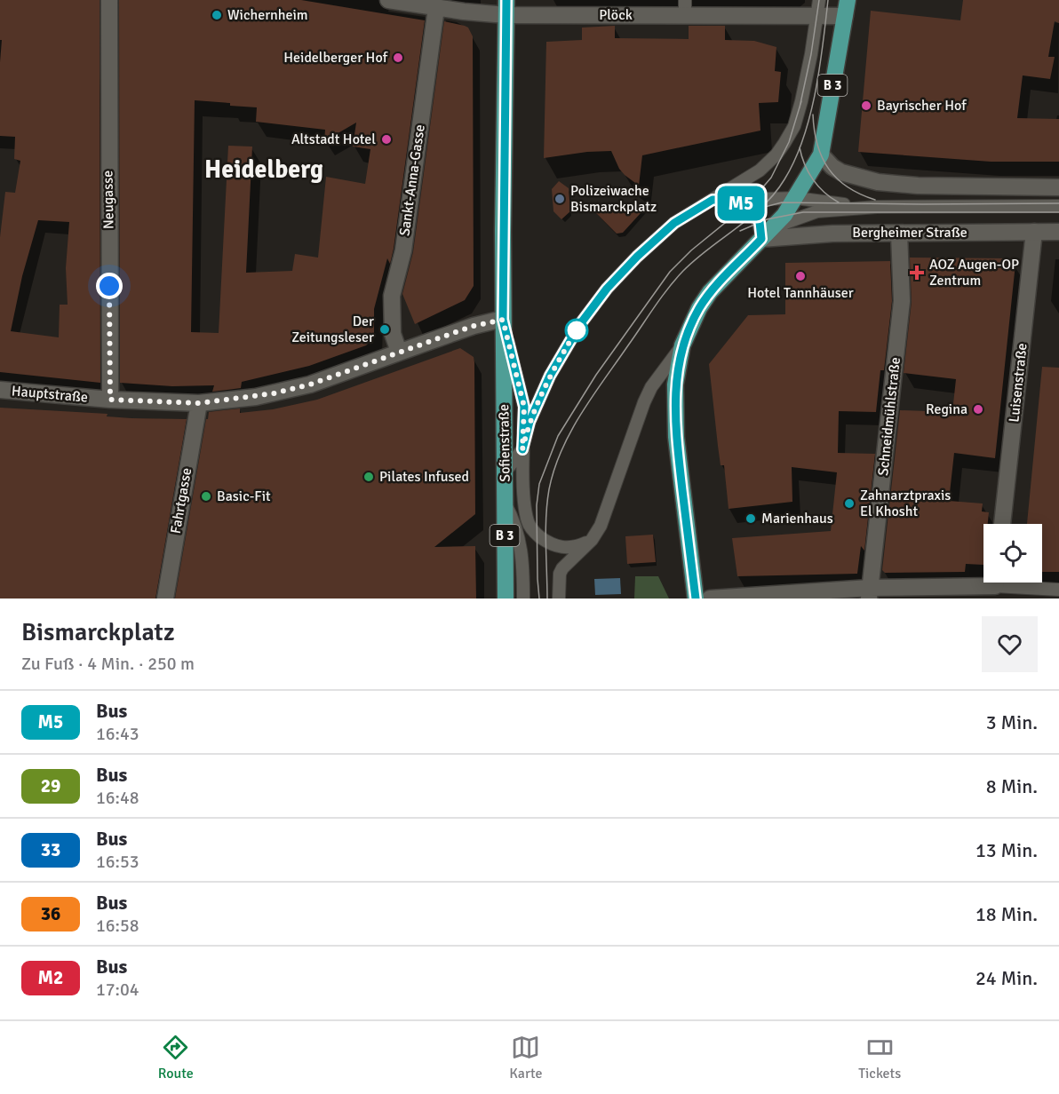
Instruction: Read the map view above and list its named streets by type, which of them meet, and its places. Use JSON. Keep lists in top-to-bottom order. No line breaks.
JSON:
{"streets":{"main road":["B 3","Sofienstraße"],"street":["Plöck","Sankt-Anna-Gasse","Neugasse","Bergheimer Straße","Luisenstraße","Hauptstraße","Schneidmühlstraße","Fahrtgasse"]},"crossings":[["Plöck","B 3"],["Plöck","Sankt-Anna-Gasse"],["Plöck","Sofienstraße"],["B 3","Bergheimer Straße"],["Sankt-Anna-Gasse","Hauptstraße"],["Neugasse","Hauptstraße"],["Bergheimer Straße","Luisenstraße"],["Bergheimer Straße","Schneidmühlstraße"],["Hauptstraße","Sofienstraße"],["Hauptstraße","Fahrtgasse"]],"districts":["Heidelberg"],"places":{"other":["Wichernheim","Heidelberger Hof","Bayrischer Hof","Altstadt Hotel","Polizeiwache Bismarckplatz","Hotel Tannhäuser","Der Zeitungsleser","Regina","Pilates Infused","Basic-Fit","Zahnarztpraxis El Khosht","Marienhaus"],"health":["AOZ Augen-OP Zentrum"]},"lines":["bus line M5"],"page":{"on_map":"M5","heading":["Bismarckplatz","Zu Fuß · 4 Min. · 250 m"],"list":[{"mark":"M5","name":"Bus","note":"16:43","value":"3 Min."},{"mark":"29","name":"Bus","note":"16:48","value":"8 Min."},{"mark":"33","name":"Bus","note":"16:53","value":"13 Min."},{"mark":"36","name":"Bus","note":"16:58","value":"18 Min."},{"mark":"M2","name":"Bus","note":"17:04","value":"24 Min."}],"tabs":["Route","Karte","Tickets"]}}
